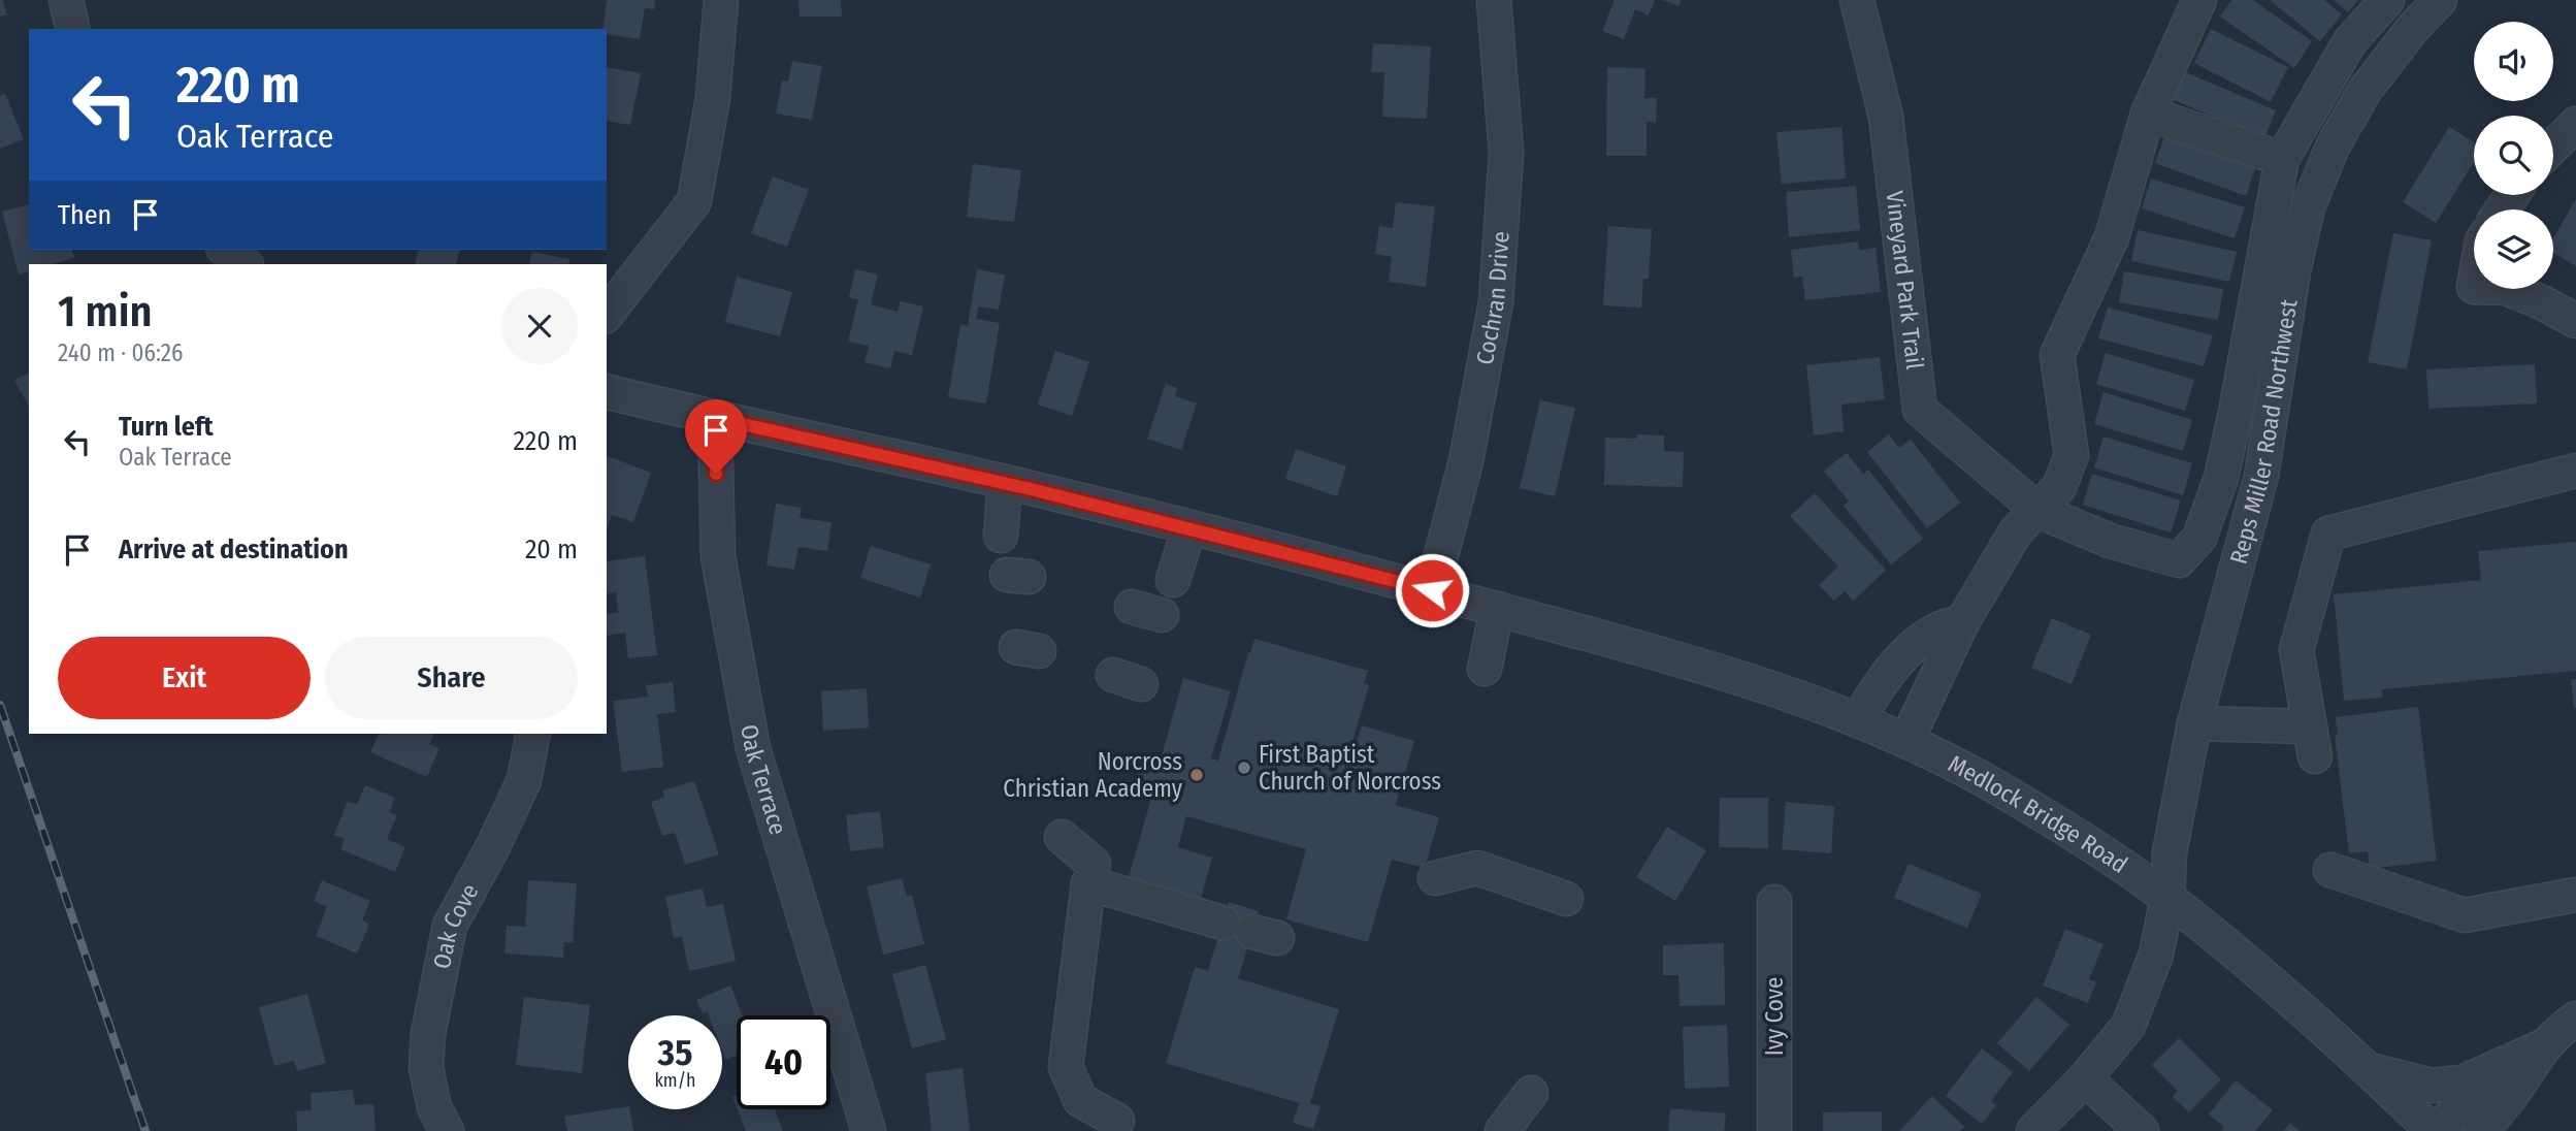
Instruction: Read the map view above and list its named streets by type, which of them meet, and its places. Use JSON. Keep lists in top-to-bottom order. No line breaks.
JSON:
{"streets":{"street":["Vineyard Park Trail","Cochran Drive","Reps Miller Road Northwest","Oak Terrace","Medlock Bridge Road","Oak Cove","Ivy Cove"]},"crossings":[["Cochran Drive","Medlock Bridge Road"],["Reps Miller Road Northwest","Medlock Bridge Road"],["Oak Terrace","Medlock Bridge Road"]],"places":["First Baptist Church of Norcross","Norcross Christian Academy"],"page":{"turn":["220 m","Oak Terrace"],"then":"Then","heading":["1 min","240 m · 06:26"],"list":[{"name":"Turn left","note":"Oak Terrace","value":"220 m"},{"name":"Arrive at destination","value":"20 m"}],"buttons":["Exit","Share"],"speed":"35 km/h","limit":"40"}}
